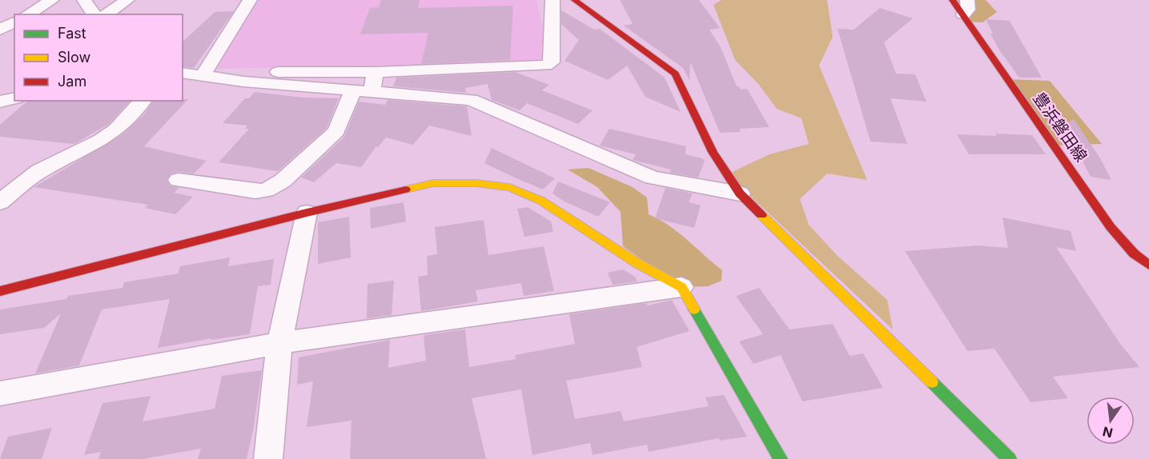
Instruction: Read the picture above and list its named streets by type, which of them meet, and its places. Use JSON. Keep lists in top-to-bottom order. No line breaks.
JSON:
{"streets":{"street":["豊浜磐田線"]},"legend":["Fast","Slow","Jam"],"north":"bottom"}
